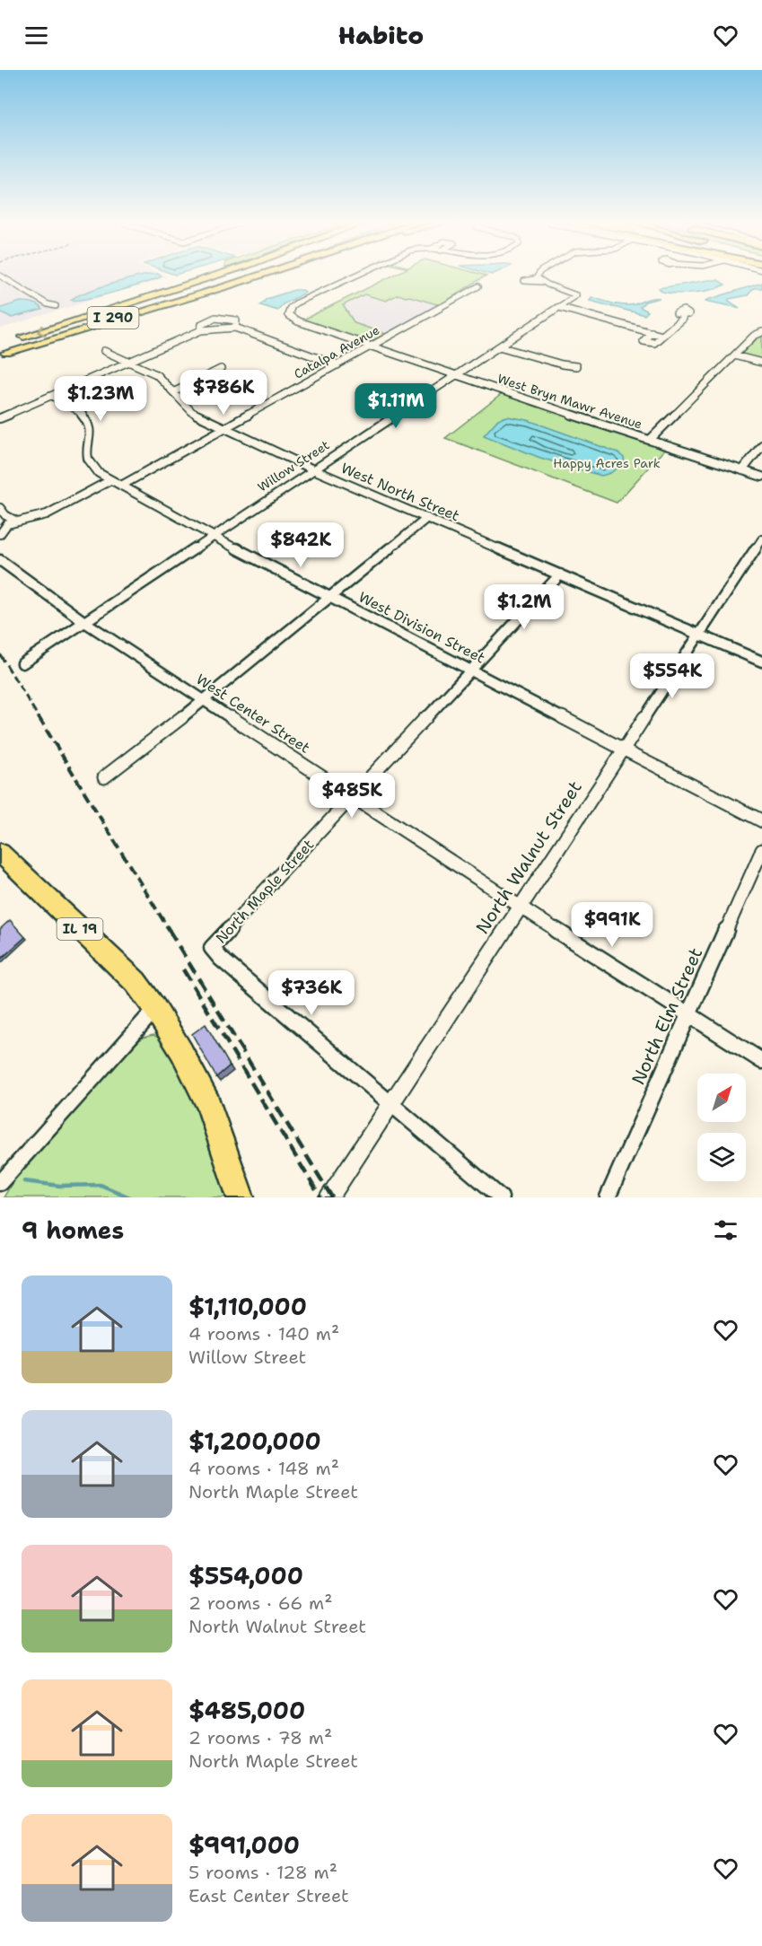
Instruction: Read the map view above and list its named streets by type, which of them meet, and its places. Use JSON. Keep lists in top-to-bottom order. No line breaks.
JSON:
{"streets":{"highway":["I 290"],"main road":["IL 19"],"street":["Catalpa Avenue","West Bryn Mawr Avenue","Willow Street","West North Street","West Division Street","West Center Street","North Walnut Street","North Maple Street","North Elm Street"]},"crossings":[["Catalpa Avenue","West Bryn Mawr Avenue"],["Catalpa Avenue","West North Street"],["Catalpa Avenue","West Division Street"],["West Bryn Mawr Avenue","Willow Street"],["Willow Street","West North Street"],["Willow Street","West Division Street"],["Willow Street","West Center Street"],["West North Street","North Walnut Street"],["West North Street","North Maple Street"],["West Division Street","North Walnut Street"],["West Division Street","North Maple Street"],["West Center Street","North Walnut Street"],["West Center Street","North Maple Street"],["West Center Street","North Elm Street"],["North Walnut Street","North Maple Street"]],"parks":["Happy Acres Park"],"north":"top right","page":{"header":"Habito","price":["$786K","$1.23M","$1.11M","$842K","$1.2M","$554K","$485K","$991K","$736K"],"heading":"9 homes","list":[{"name":"$1,110,000","note":"4 rooms · 140 m² · Willow Street"},{"name":"$1,200,000","note":"4 rooms · 148 m² · North Maple Street"},{"name":"$554,000","note":"2 rooms · 66 m² · North Walnut Street"},{"name":"$485,000","note":"2 rooms · 78 m² · North Maple Street"},{"name":"$991,000","note":"5 rooms · 128 m² · East Center Street"}]}}
